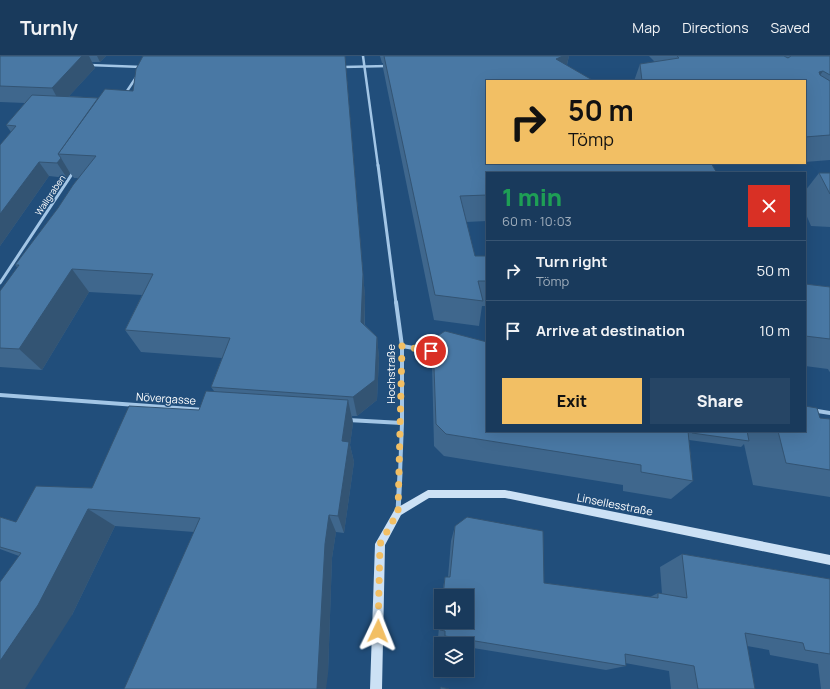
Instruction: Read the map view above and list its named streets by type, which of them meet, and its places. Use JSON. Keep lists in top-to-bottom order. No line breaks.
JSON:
{"streets":{"street":["Wallgraben","Hochstraße","Növergasse","Linsellesstraße"]},"crossings":[["Hochstraße","Linsellesstraße"]],"page":{"header":"Turnly","nav":["Map","Directions","Saved"],"turn":["50 m","Tömp"],"heading":["1 min","60 m · 10:03"],"list":[{"name":"Turn right","note":"Tömp","value":"50 m"},{"name":"Arrive at destination","value":"10 m"}],"buttons":["Exit","Share"]}}
